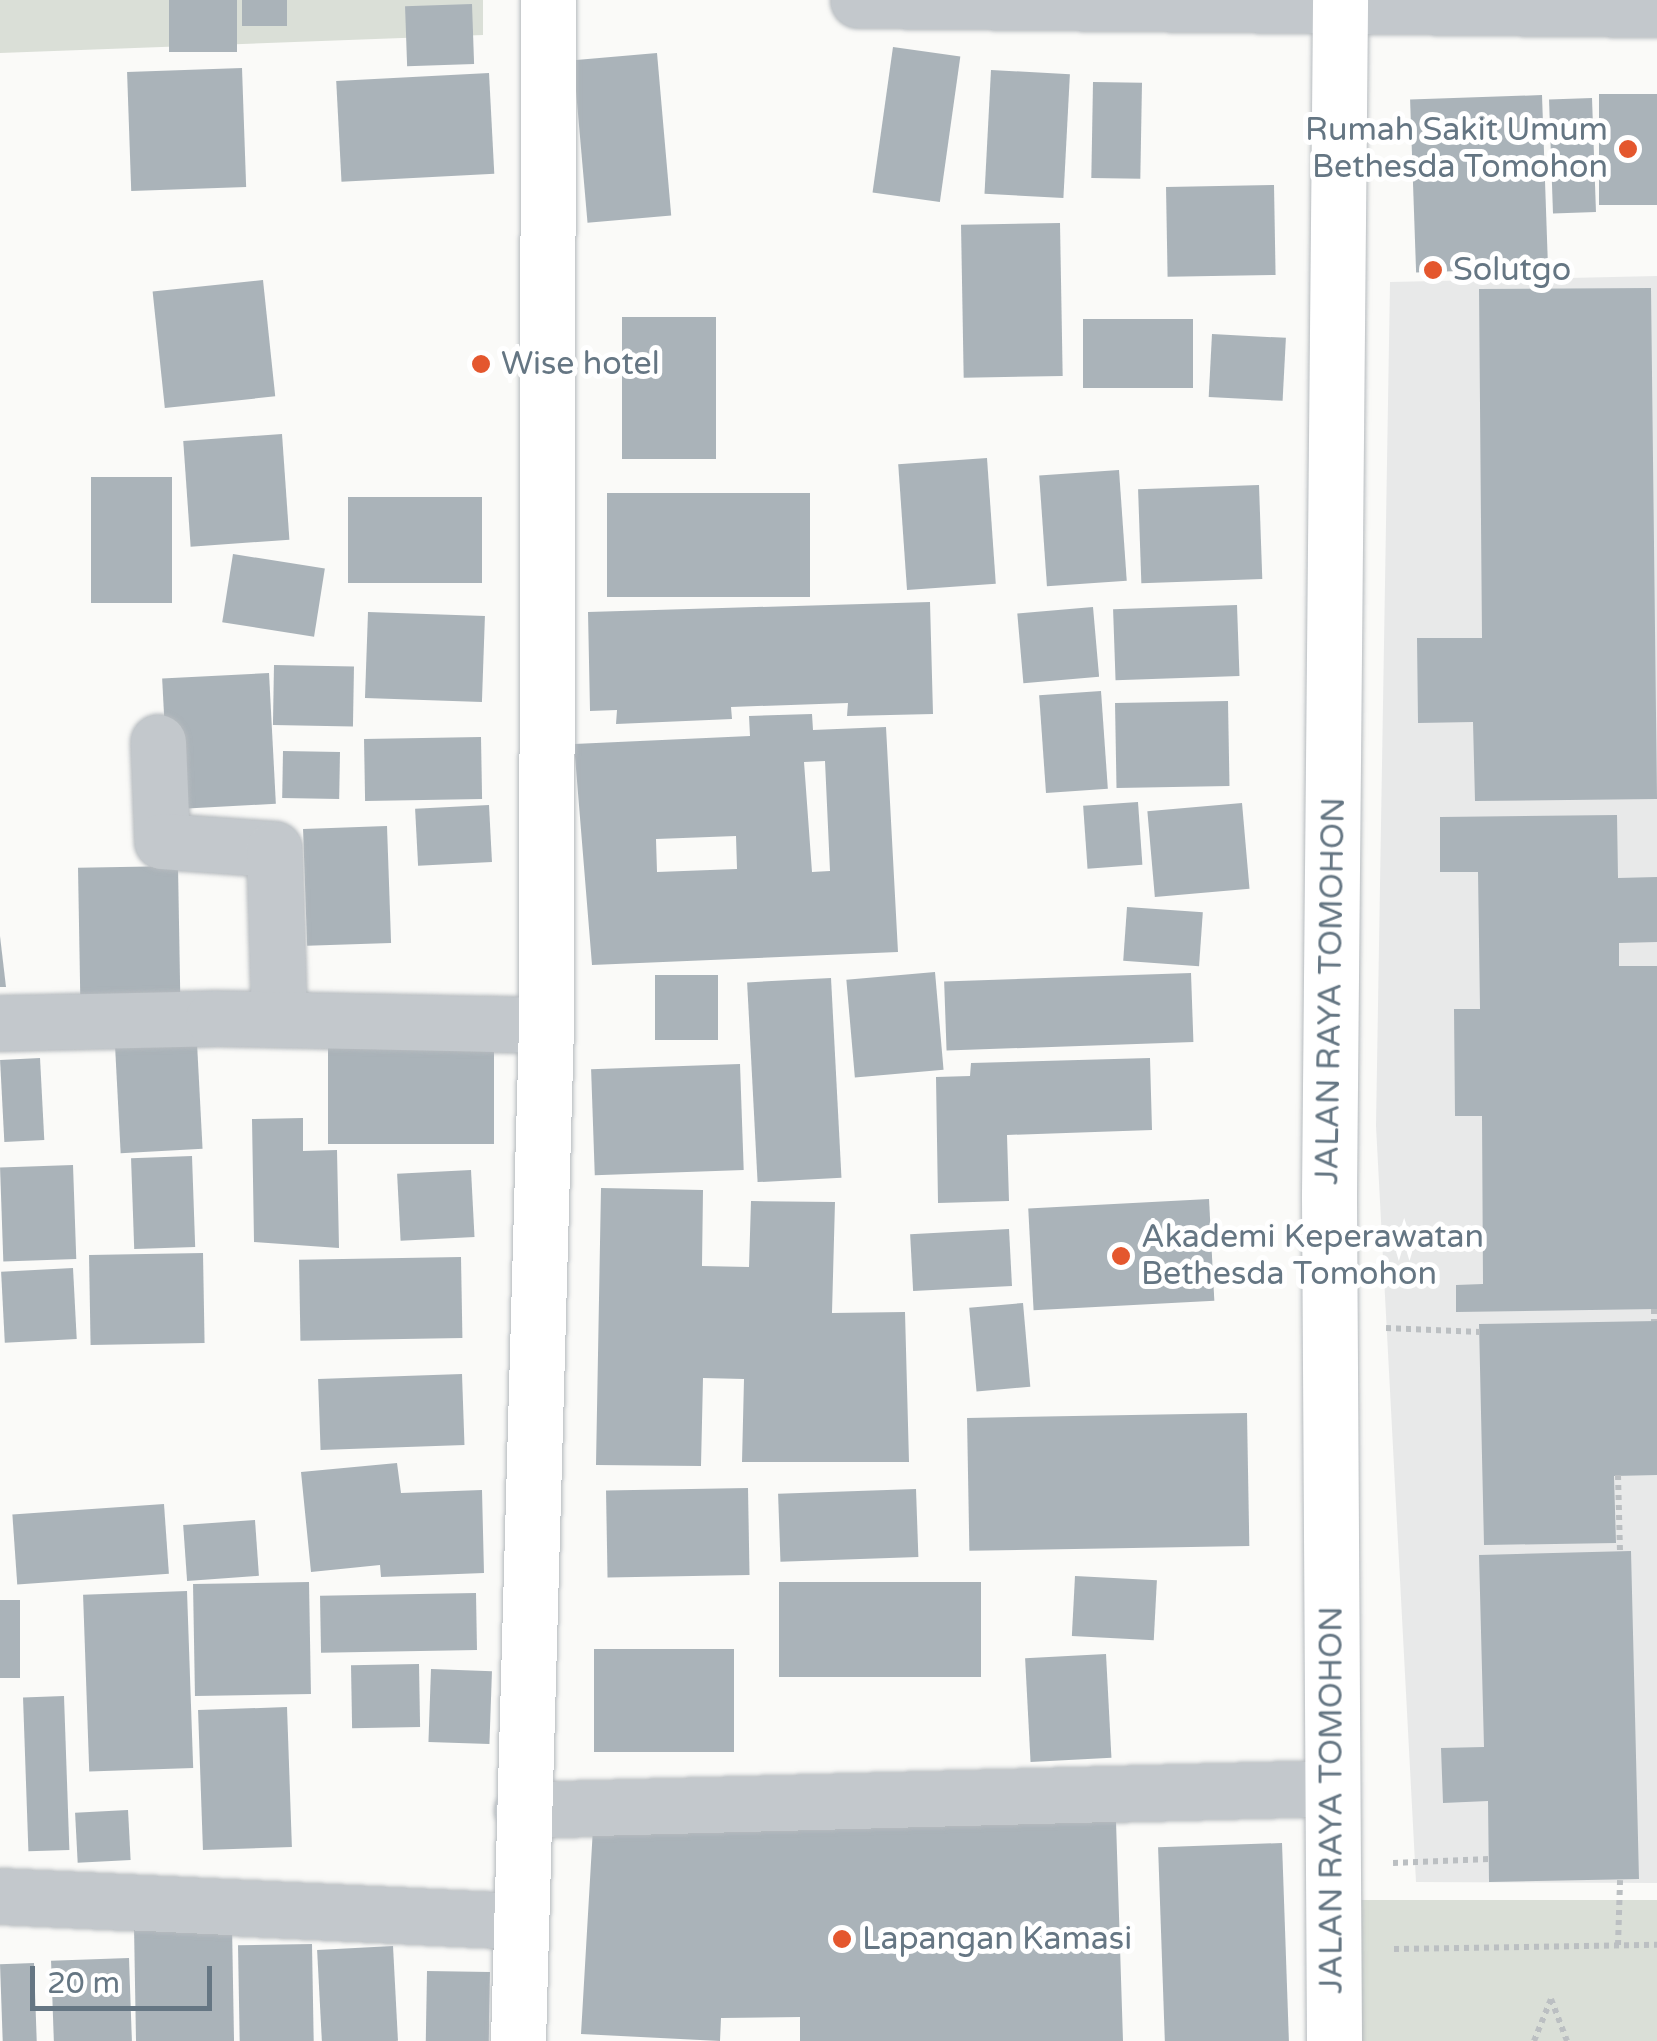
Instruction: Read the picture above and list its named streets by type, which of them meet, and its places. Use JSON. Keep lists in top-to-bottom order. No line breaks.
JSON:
{"streets":{"main road":["JALAN RAYA TOMOHON"]},"places":["Rumah Sakit Umum Bethesda Tomohon","Solutgo","Wise hotel","Akademi Keperawatan Bethesda Tomohon","Lapangan Kamasi"],"scale_bar":"20 m"}
